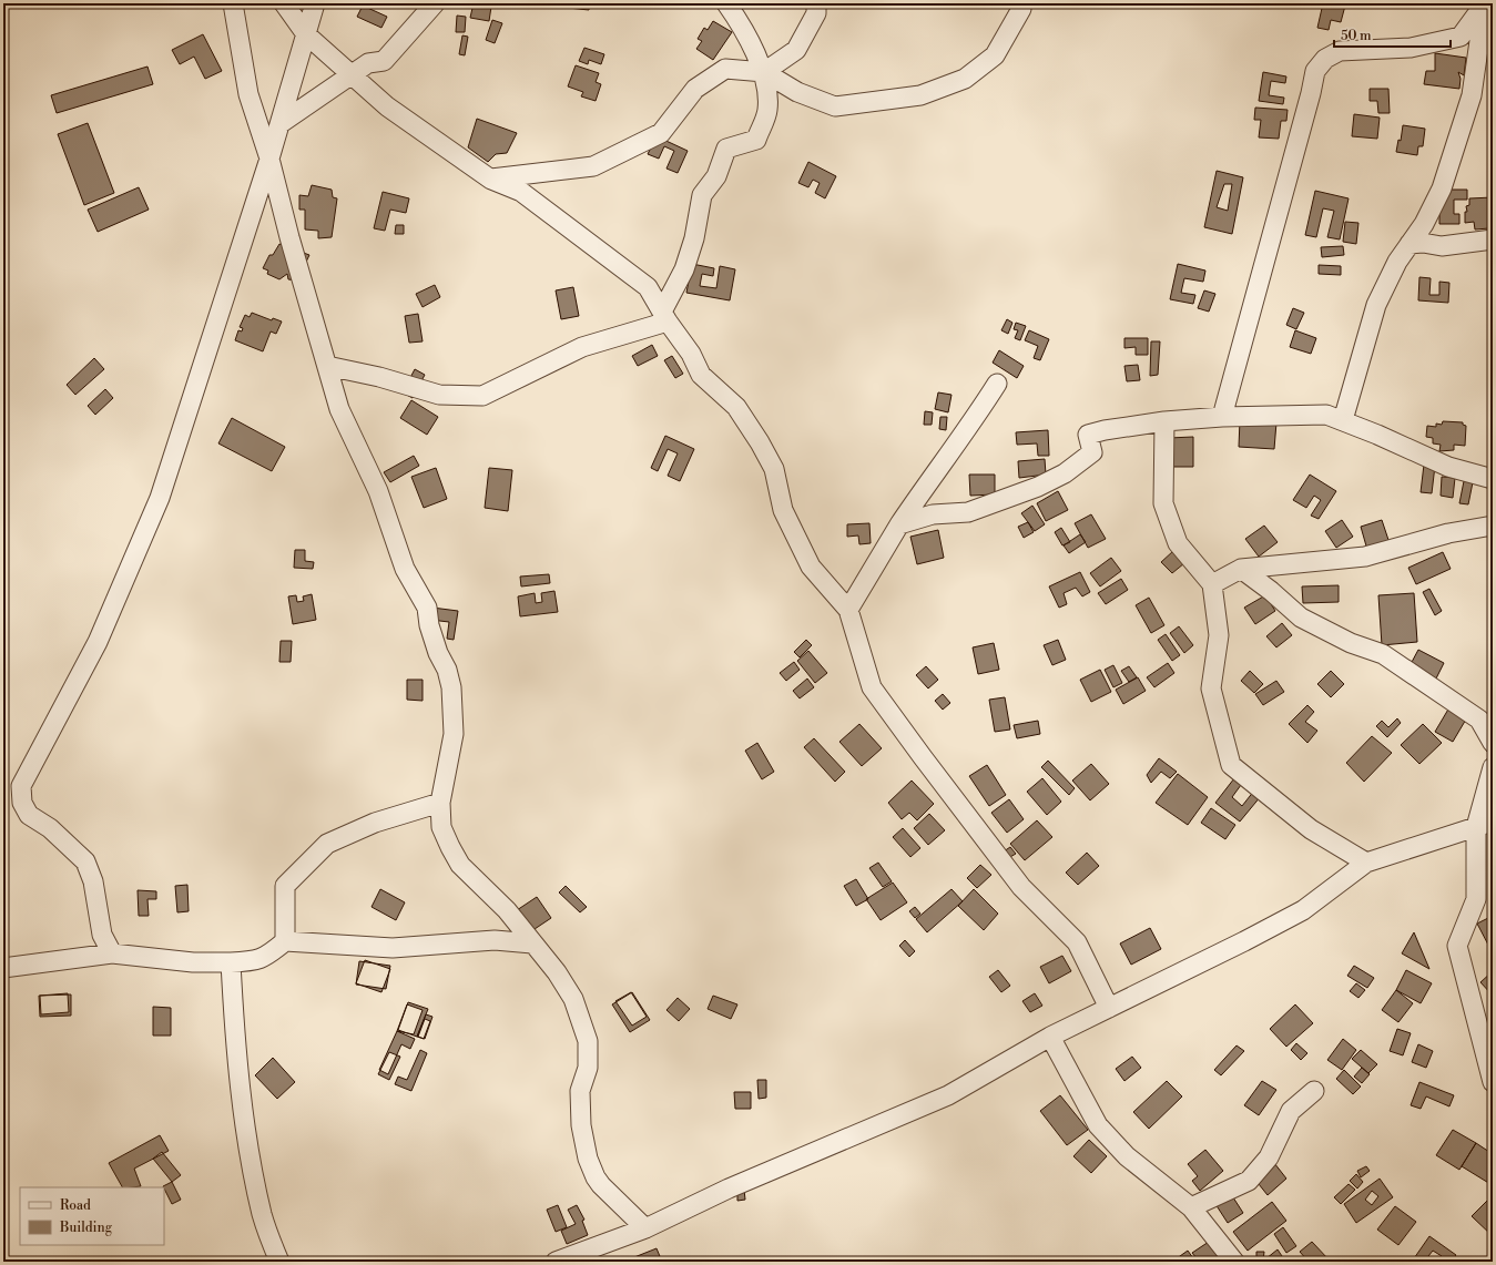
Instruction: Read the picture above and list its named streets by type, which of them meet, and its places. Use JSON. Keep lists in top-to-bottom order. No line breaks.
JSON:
{"legend":["Road","Building"],"scale_bar":"50 m"}
